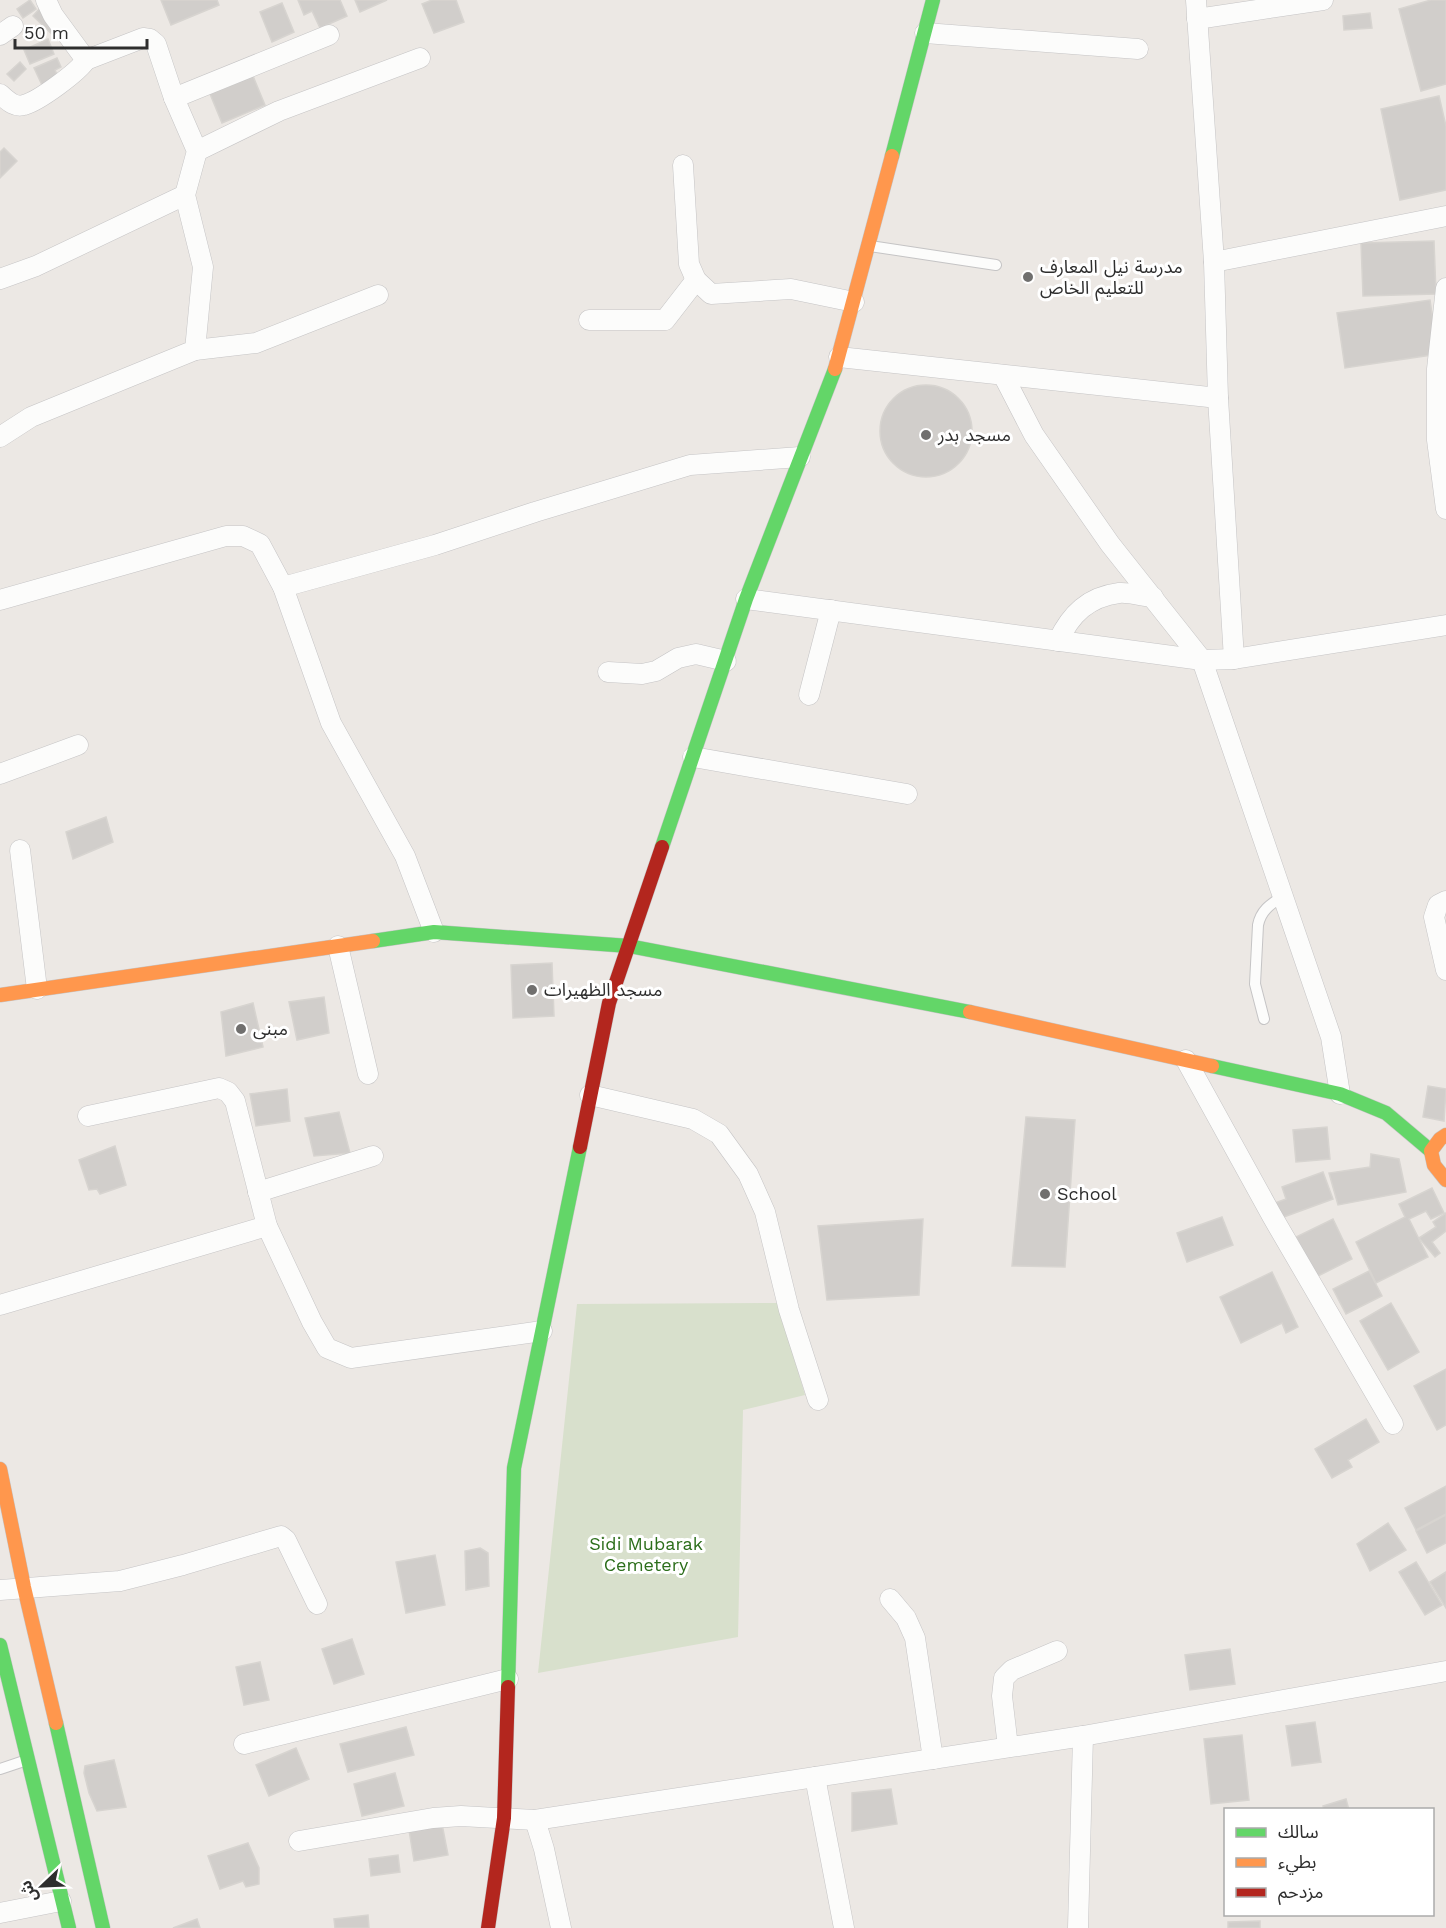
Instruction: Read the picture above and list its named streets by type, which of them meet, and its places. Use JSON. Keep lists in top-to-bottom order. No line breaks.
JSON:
{"parks":["Sidi Mubarak Cemetery"],"places":["مدرسة نيل المعارف للتعليم الخاص","مسجد بدر","مسجد الظهيرات","مبنى","School"],"legend":["سالك","بطيء","مزدحم"],"scale_bar":"50 m","north":"bottom left"}
